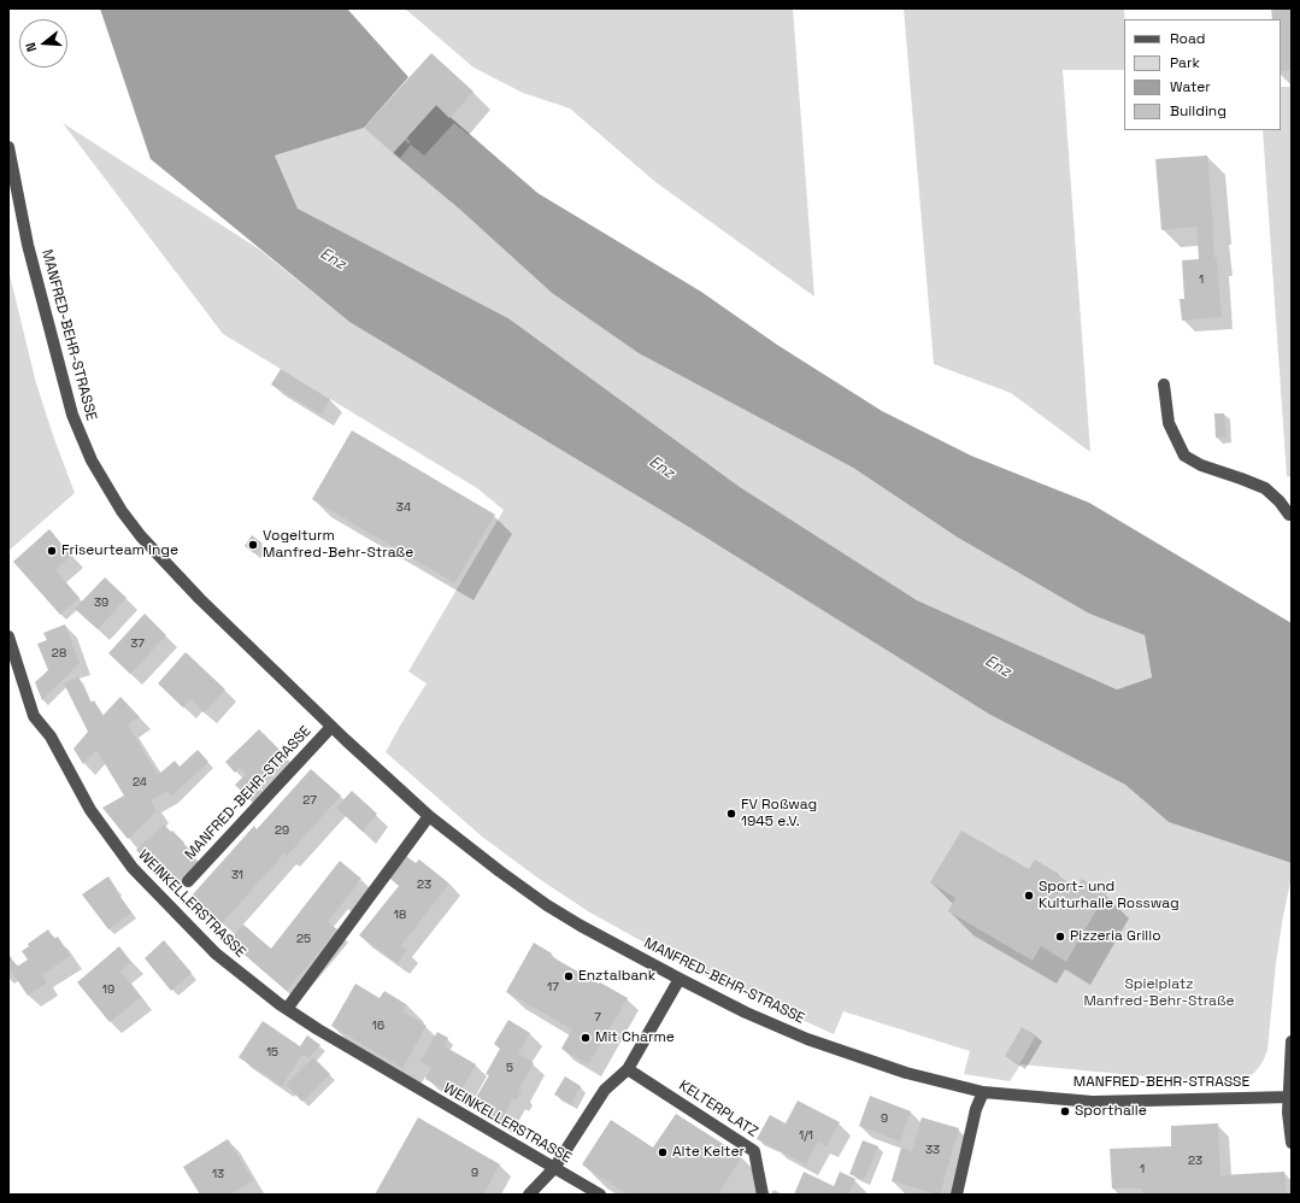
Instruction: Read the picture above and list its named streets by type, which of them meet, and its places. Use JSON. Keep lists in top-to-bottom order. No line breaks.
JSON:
{"streets":{"street":["MANFRED-BEHR-STRASSE","WEINKELLERSTRASSE","KELTERPLATZ"]},"water":["Enz"],"parks":["Spielplatz Manfred-Behr-Straße"],"places":["Vogelturm Manfred-Behr-Straße","Friseurteam Inge","FV Roßwag 1945 e.V.","Sport- und Kulturhalle Rosswag","Pizzeria Grillo","Enztalbank","Mit Charme","Sporthalle","Alte Kelter"],"house_numbers":["1","34","39","37","28","24","27","29","31","23","18","25","17","19","7","16","15","5","9","1/1","33","23","1","9","13"],"legend":["Road","Park","Water","Building"],"north":"left"}
